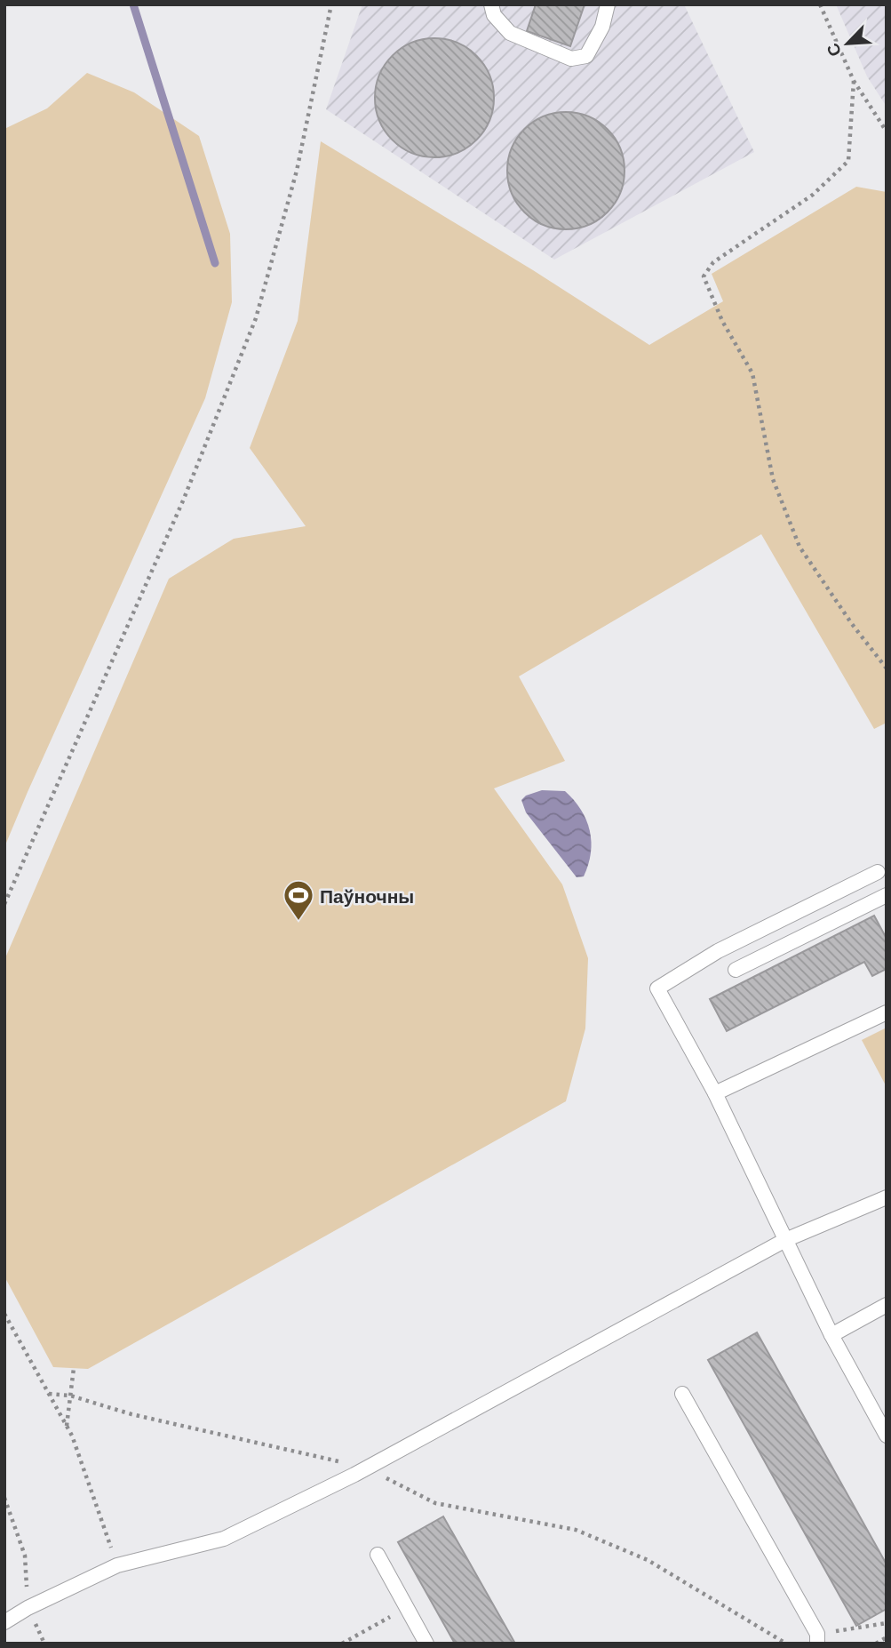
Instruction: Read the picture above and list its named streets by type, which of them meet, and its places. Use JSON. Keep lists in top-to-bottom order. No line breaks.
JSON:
{"places":{"sports":["Паўночны"]},"north":"bottom left"}
